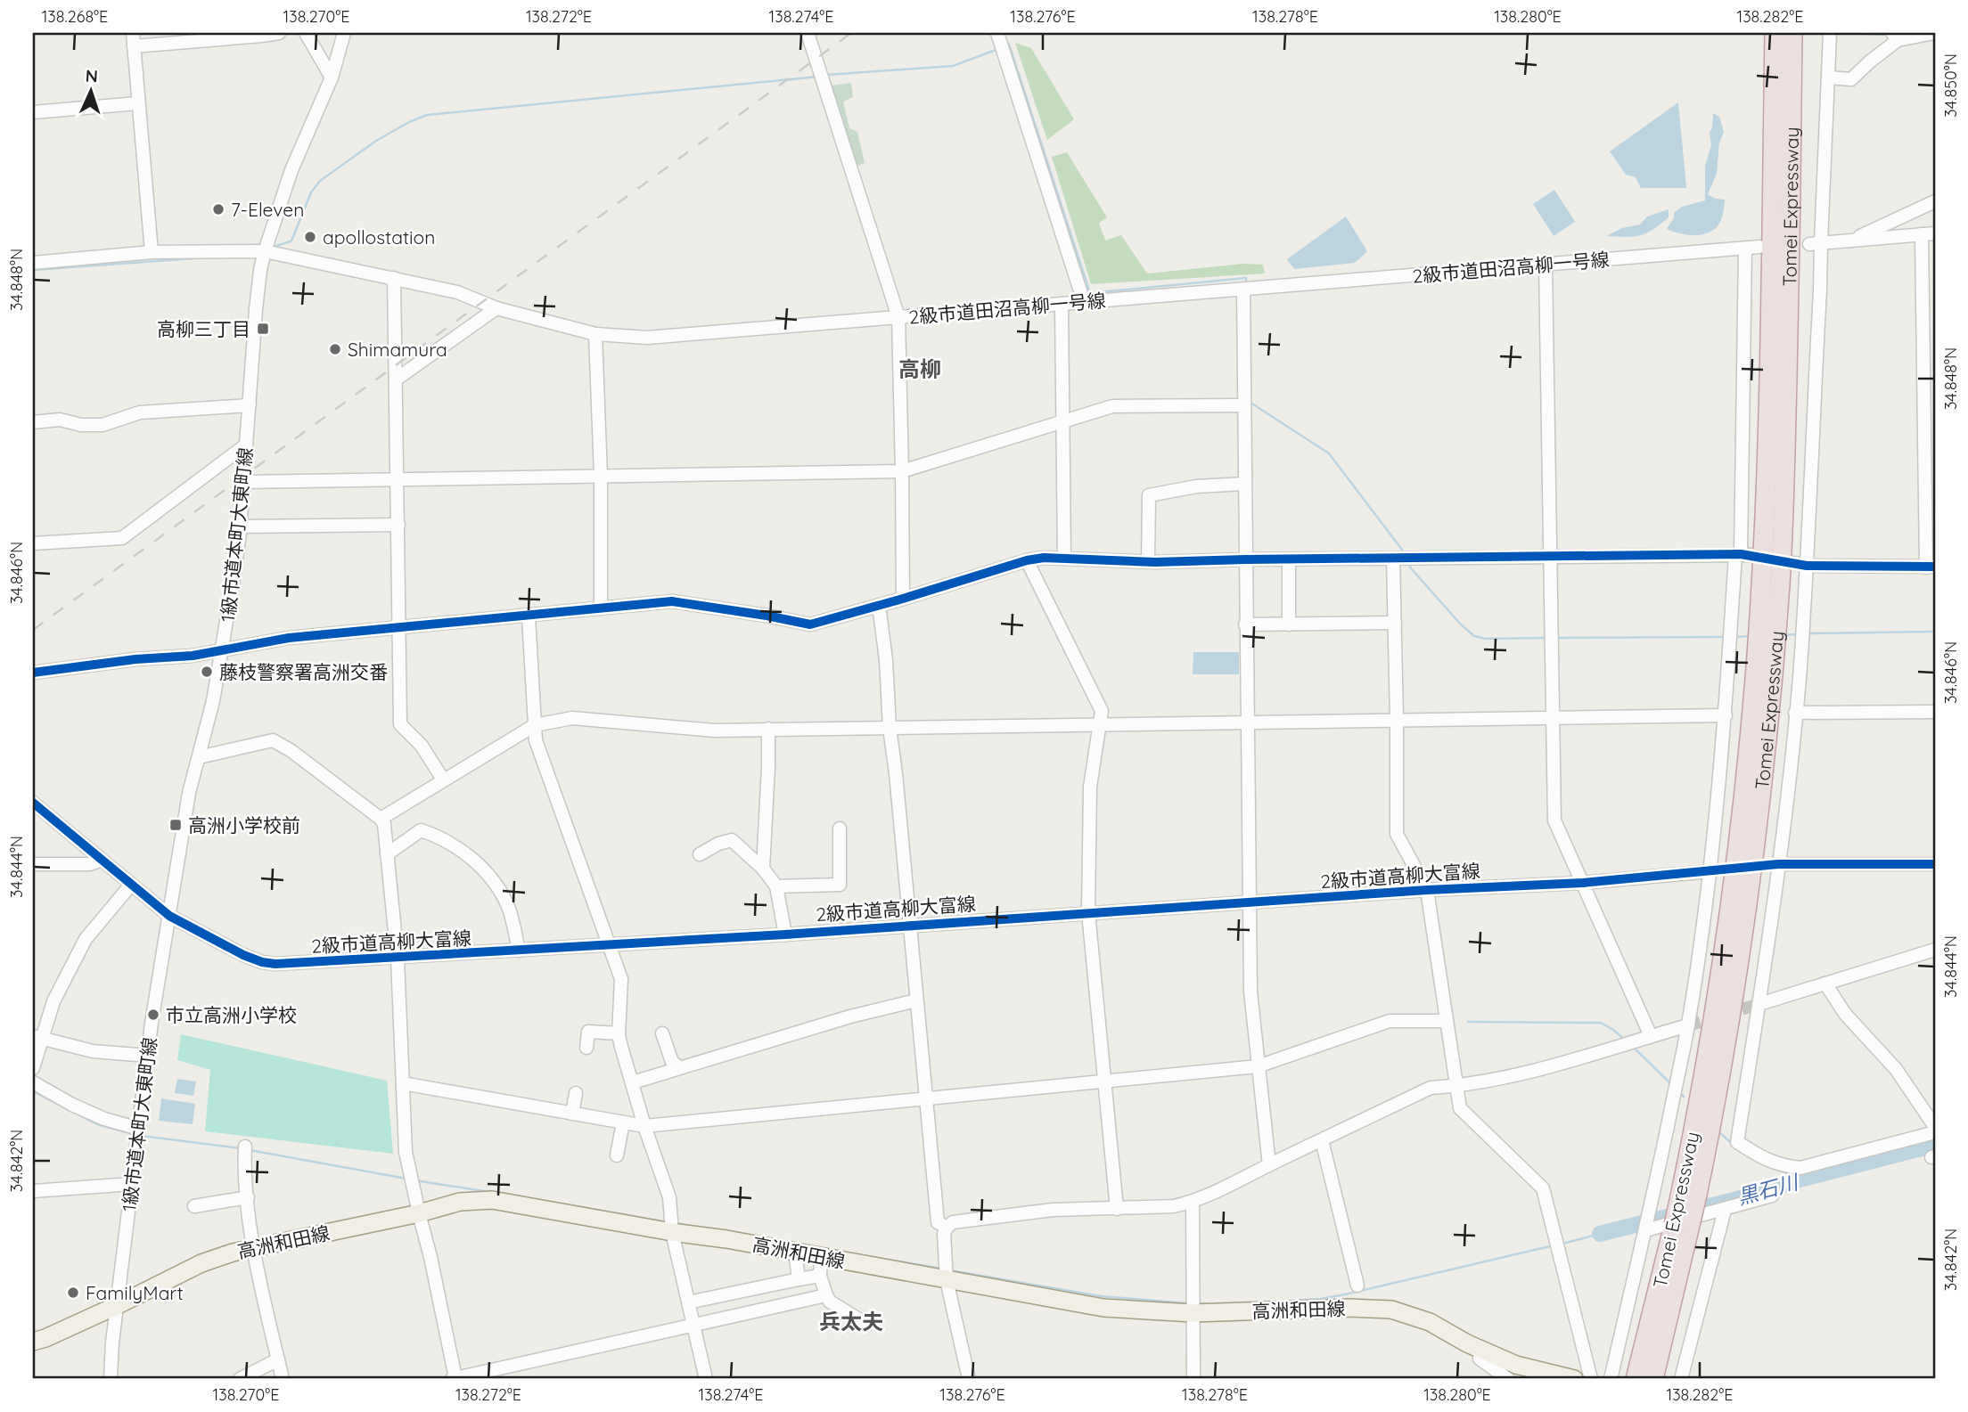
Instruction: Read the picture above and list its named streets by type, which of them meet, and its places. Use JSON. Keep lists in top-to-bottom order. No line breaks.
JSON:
{"streets":{"highway":["Tomei Expressway"],"main road":["高洲和田線"],"street":["2級市道田沼高柳一号線","1級市道本町大東町線","2級市道高柳大富線"]},"crossings":[["2級市道田沼高柳一号線","1級市道本町大東町線"],["1級市道本町大東町線","2級市道高柳大富線"],["1級市道本町大東町線","高洲和田線"]],"districts":["高柳","兵太夫"],"water":["黒石川"],"places":{"other":["7-Eleven","apollostation","Shimamura","藤枝警察署高洲交番","市立高洲小学校","FamilyMart"],"transit":["高柳三丁目","高洲小学校前"]},"north":"top","coordinates":["138.268°E","138.270°E","138.272°E","138.274°E","138.276°E","138.278°E","138.280°E","138.282°E","34.850°N","34.848°N","34.846°N","34.844°N","34.842°N"]}
